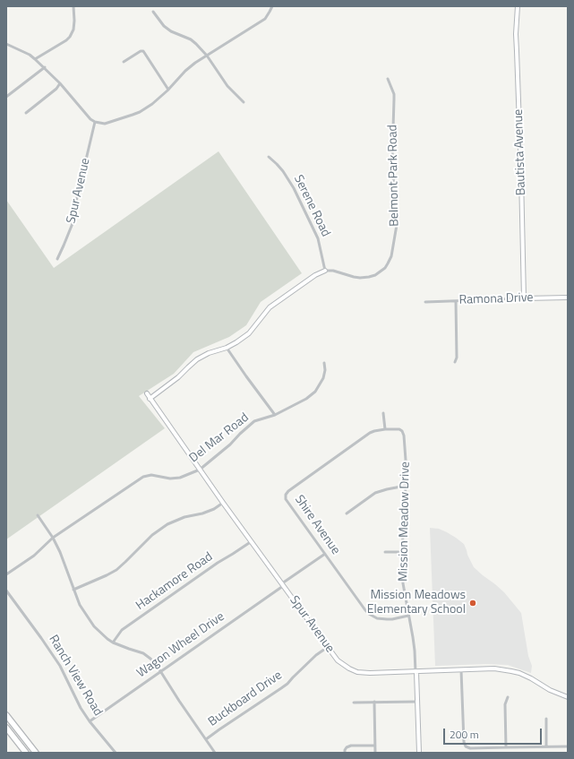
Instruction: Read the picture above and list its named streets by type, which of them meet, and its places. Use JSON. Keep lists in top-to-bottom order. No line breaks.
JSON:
{"streets":{"street":["Bautista Avenue","Belmont Park Road","Spur Avenue","Serene Road","Ramona Drive","Del Mar Road","Mission Meadow Drive","Shire Avenue","Hackamore Road","Wagon Wheel Drive","Ranch View Road","Buckboard Drive"]},"crossings":[["Bautista Avenue","Ramona Drive"],["Belmont Park Road","Serene Road"],["Spur Avenue","Del Mar Road"],["Spur Avenue","Mission Meadow Drive"],["Spur Avenue","Hackamore Road"],["Spur Avenue","Wagon Wheel Drive"],["Spur Avenue","Buckboard Drive"],["Mission Meadow Drive","Shire Avenue"],["Shire Avenue","Wagon Wheel Drive"],["Wagon Wheel Drive","Ranch View Road"]],"places":["Mission Meadows Elementary School"],"scale_bar":"200 m"}
